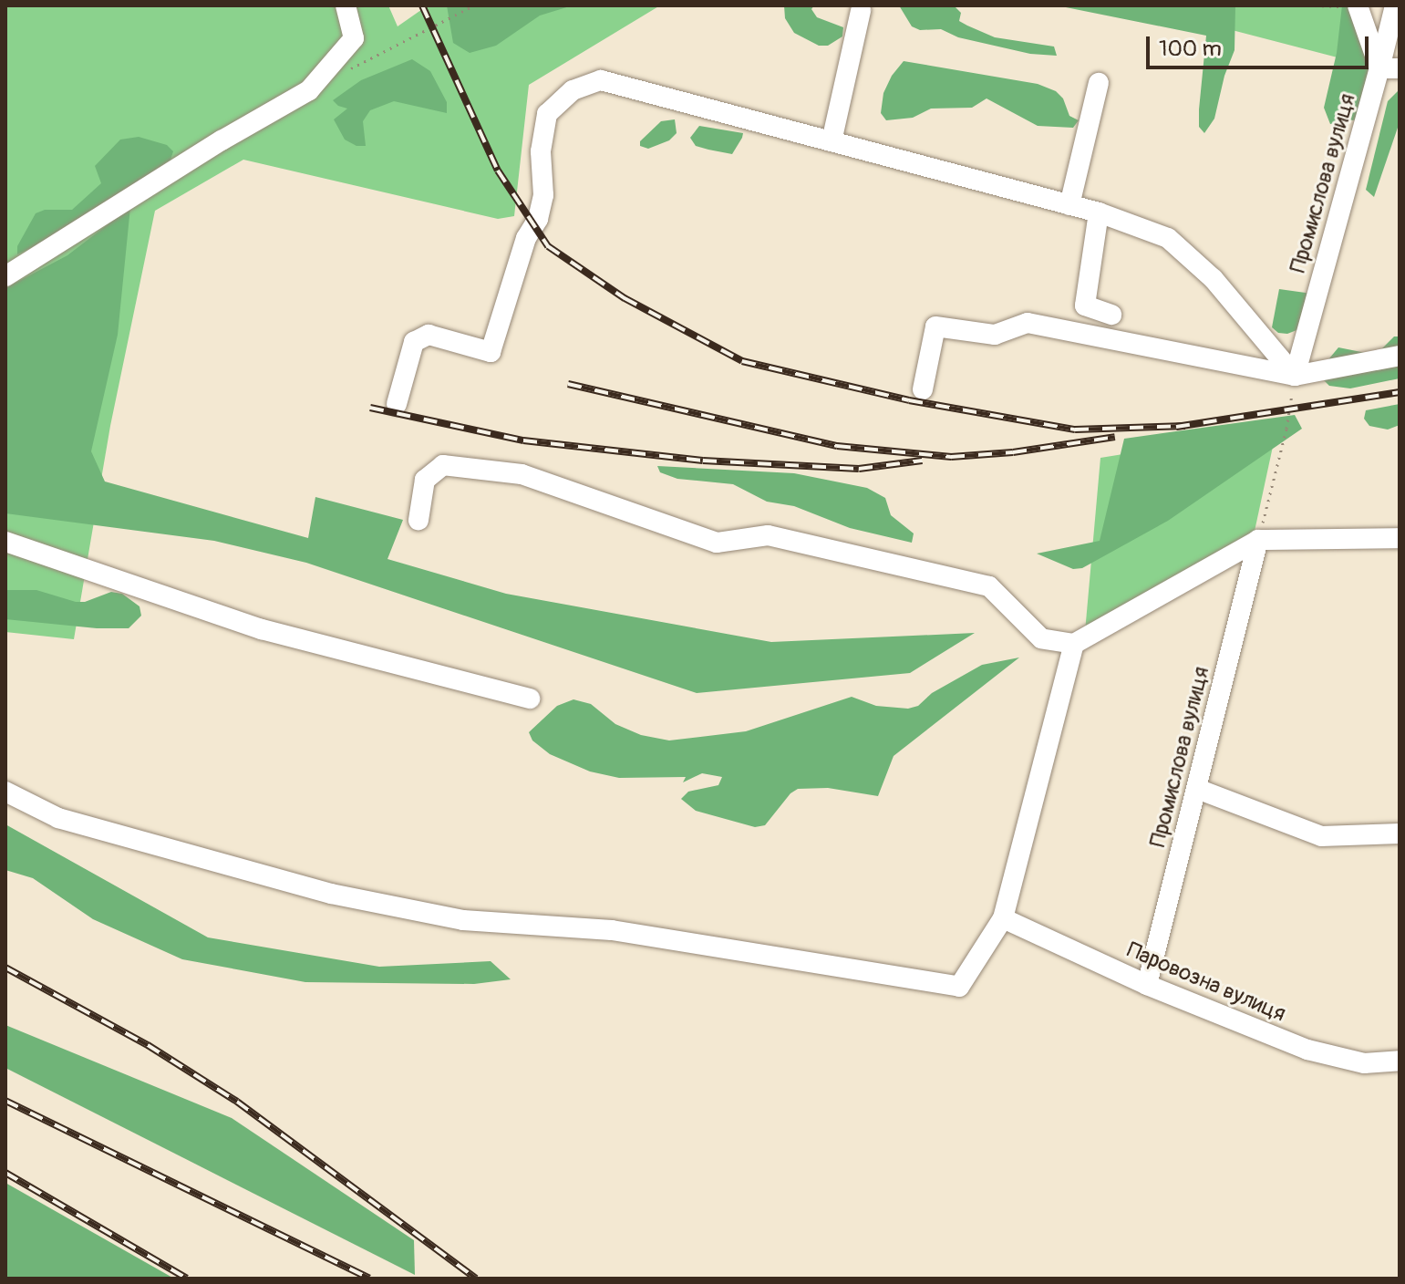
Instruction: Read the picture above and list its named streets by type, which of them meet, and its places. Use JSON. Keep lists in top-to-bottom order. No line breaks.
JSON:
{"streets":{"street":["Промислова вулиця","Паровозна вулиця"]},"crossings":[["Промислова вулиця","Паровозна вулиця"]],"scale_bar":"100 m"}
